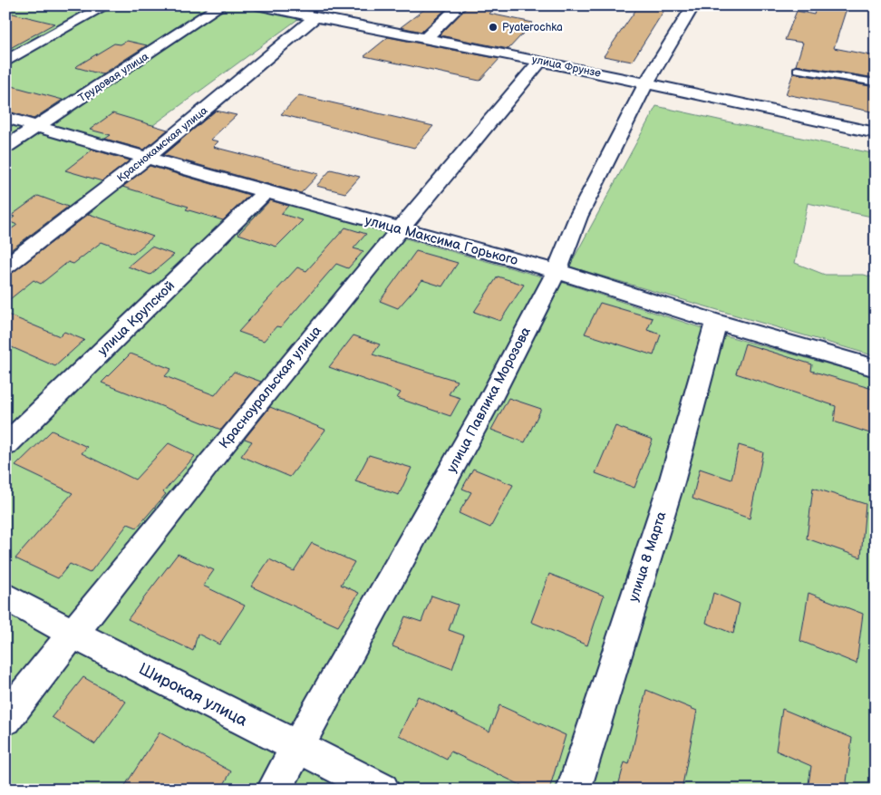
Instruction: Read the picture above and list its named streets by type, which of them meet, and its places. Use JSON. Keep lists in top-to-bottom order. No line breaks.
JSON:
{"streets":{"street":["улица Фрунзе","Трудовая улица","Краснокамская улица","улица Максима Горького","улица Крупской","Красноуральская улица","улица Павлика Морозова","улица 8 Марта","Широкая улица"]},"crossings":[["улица Фрунзе","Краснокамская улица"],["улица Фрунзе","Красноуральская улица"],["улица Фрунзе","улица Павлика Морозова"],["Трудовая улица","улица Максима Горького"],["Краснокамская улица","улица Максима Горького"],["улица Максима Горького","улица Крупской"],["улица Максима Горького","Красноуральская улица"],["улица Максима Горького","улица Павлика Морозова"],["улица Максима Горького","улица 8 Марта"],["Красноуральская улица","Широкая улица"],["улица Павлика Морозова","Широкая улица"]],"places":["Pyaterochka"]}
